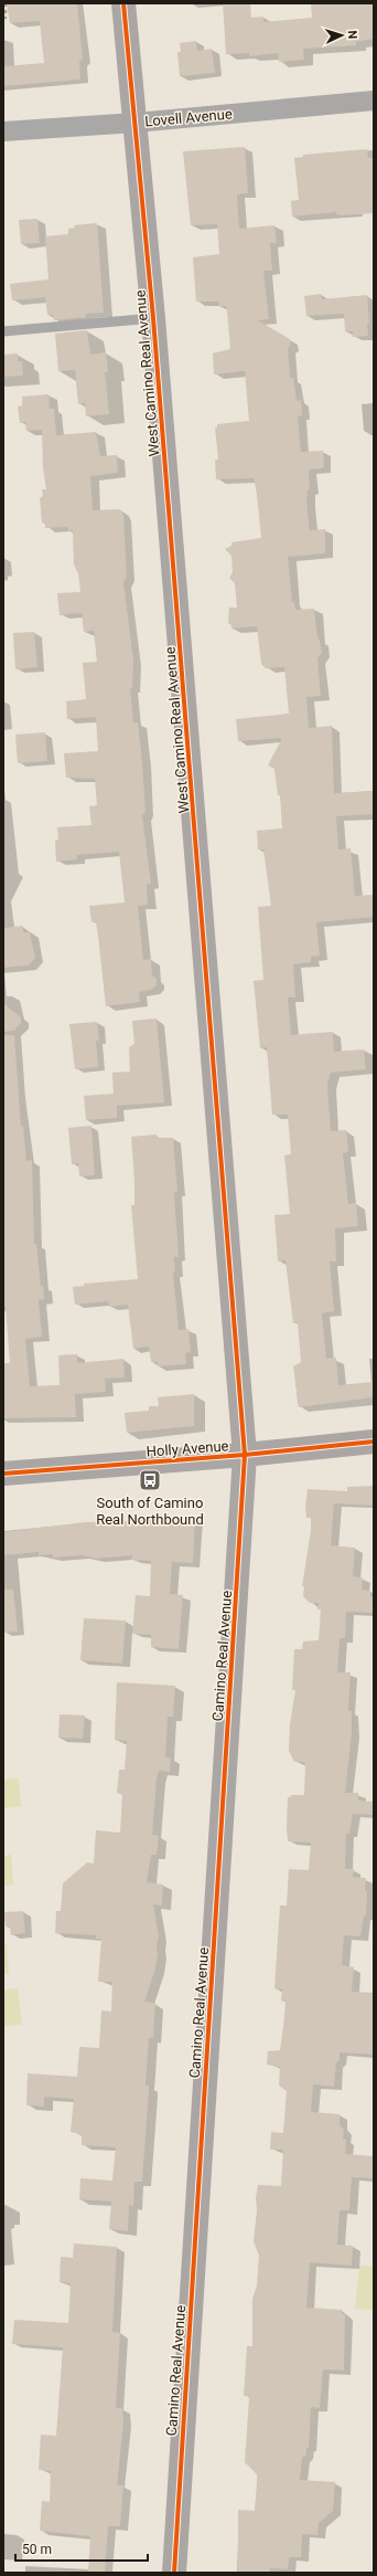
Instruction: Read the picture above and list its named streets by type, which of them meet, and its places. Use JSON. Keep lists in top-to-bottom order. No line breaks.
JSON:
{"streets":{"street":["Lovell Avenue","West Camino Real Avenue","Holly Avenue","Camino Real Avenue"]},"crossings":[["Lovell Avenue","West Camino Real Avenue"],["West Camino Real Avenue","Holly Avenue"],["West Camino Real Avenue","Camino Real Avenue"],["Holly Avenue","Camino Real Avenue"]],"places":{"bus stop":["South of Camino Real Northbound"]},"scale_bar":"50 m","north":"right"}
